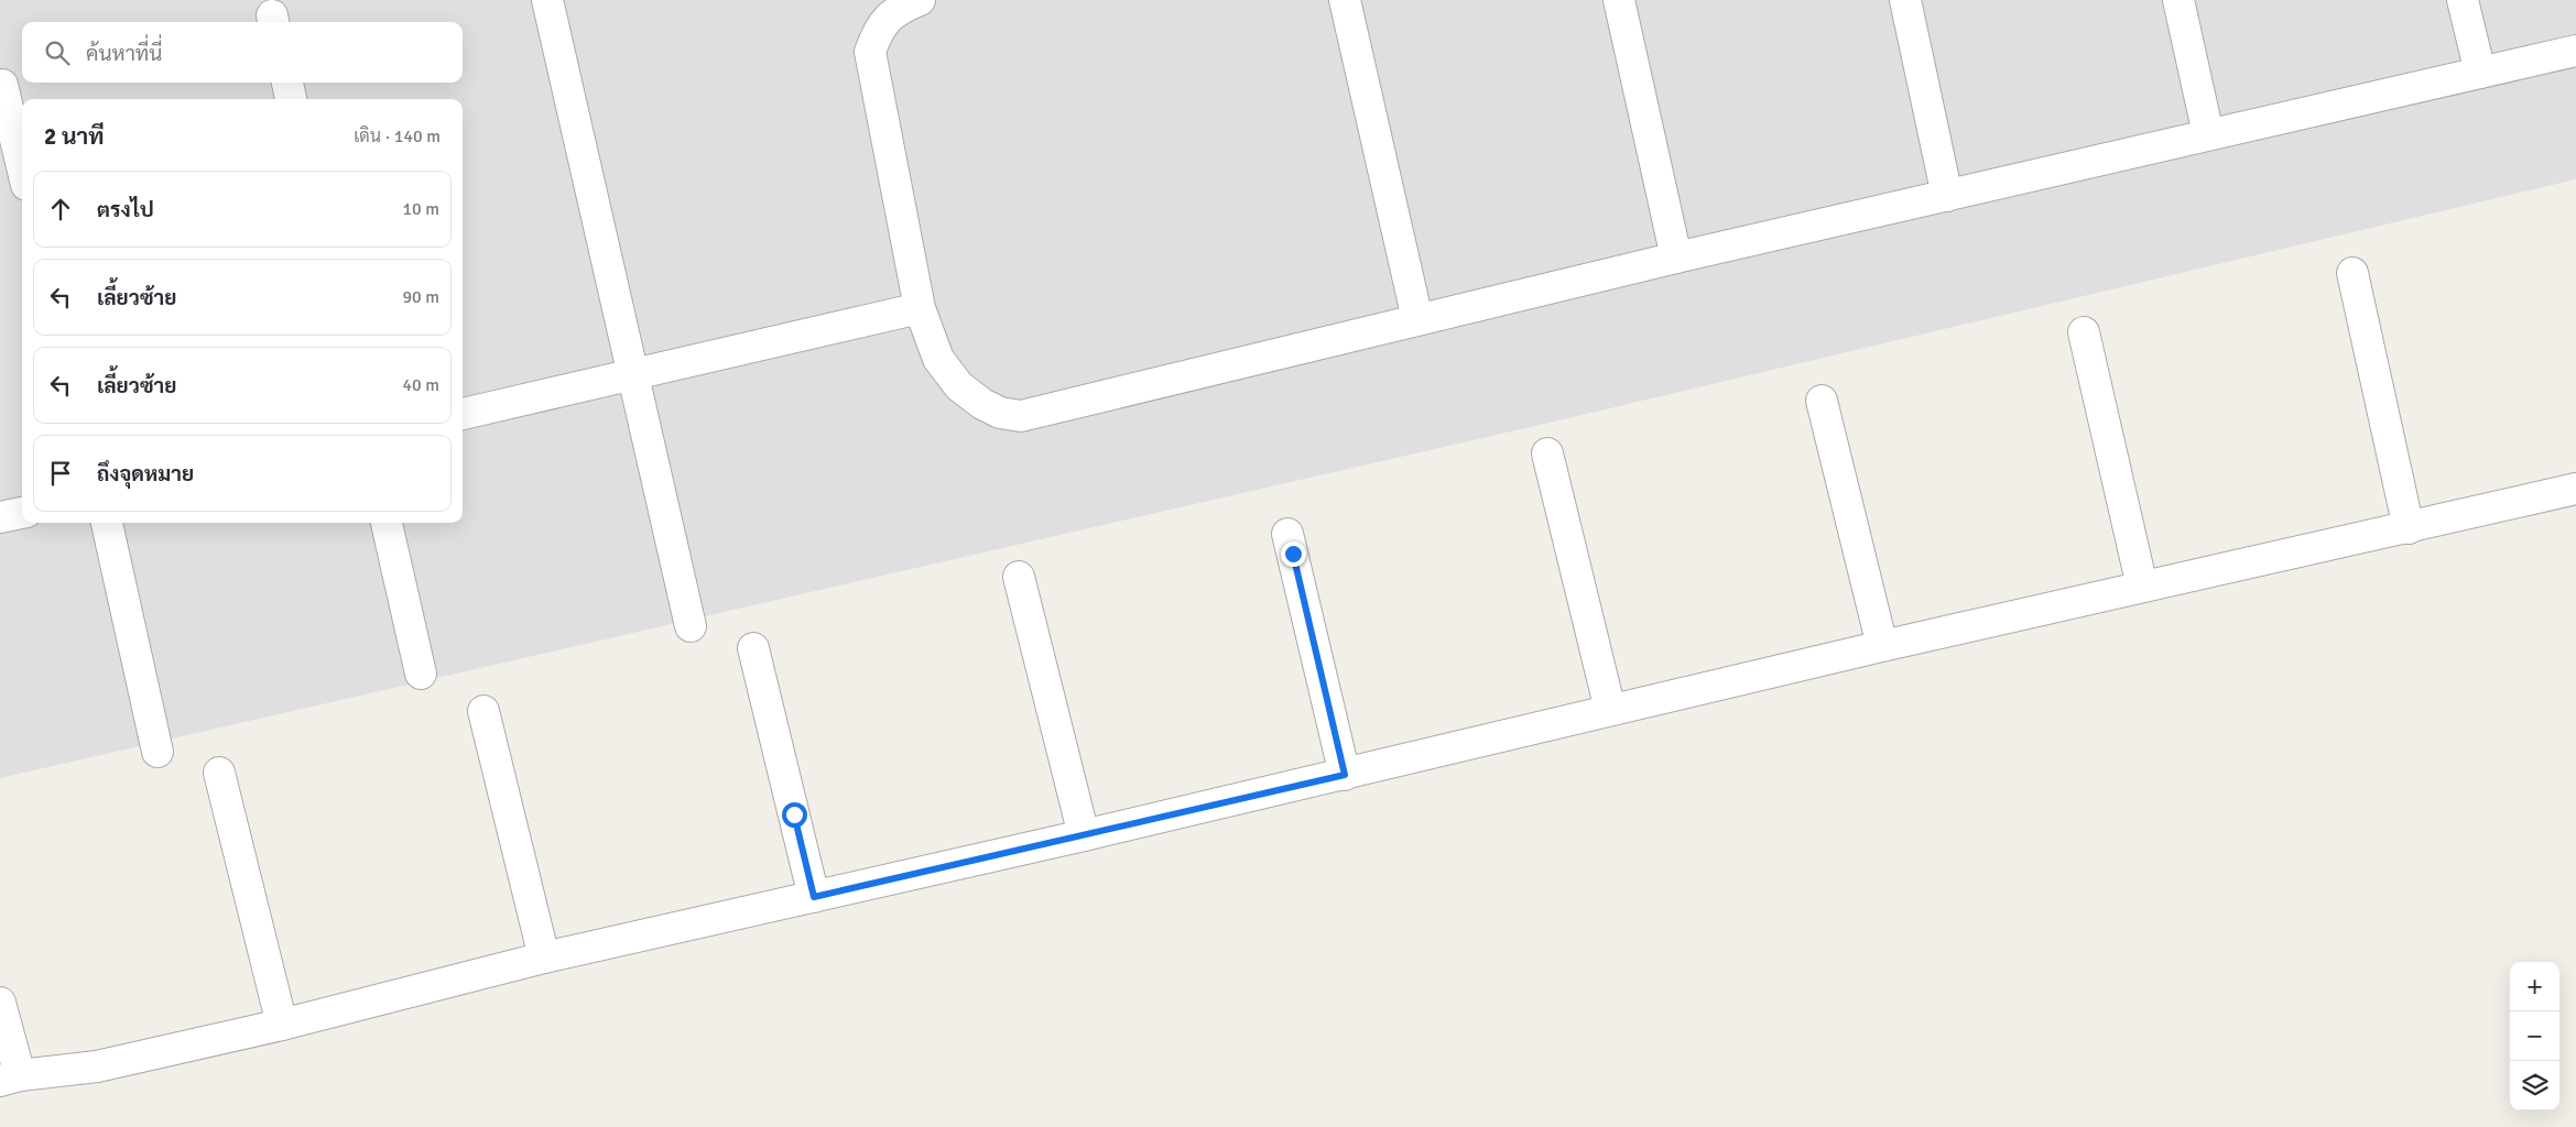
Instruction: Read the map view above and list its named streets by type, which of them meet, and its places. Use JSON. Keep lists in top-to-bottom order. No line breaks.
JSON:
{"page":{"search":"ค้นหาที่นี่","heading":["2 นาที","เดิน · 140 m"],"list":[["ตรงไป","10 m"],["เลี้ยวซ้าย","90 m"],["เลี้ยวซ้าย","40 m"],"ถึงจุดหมาย"],"map_buttons":["+","−"]}}
